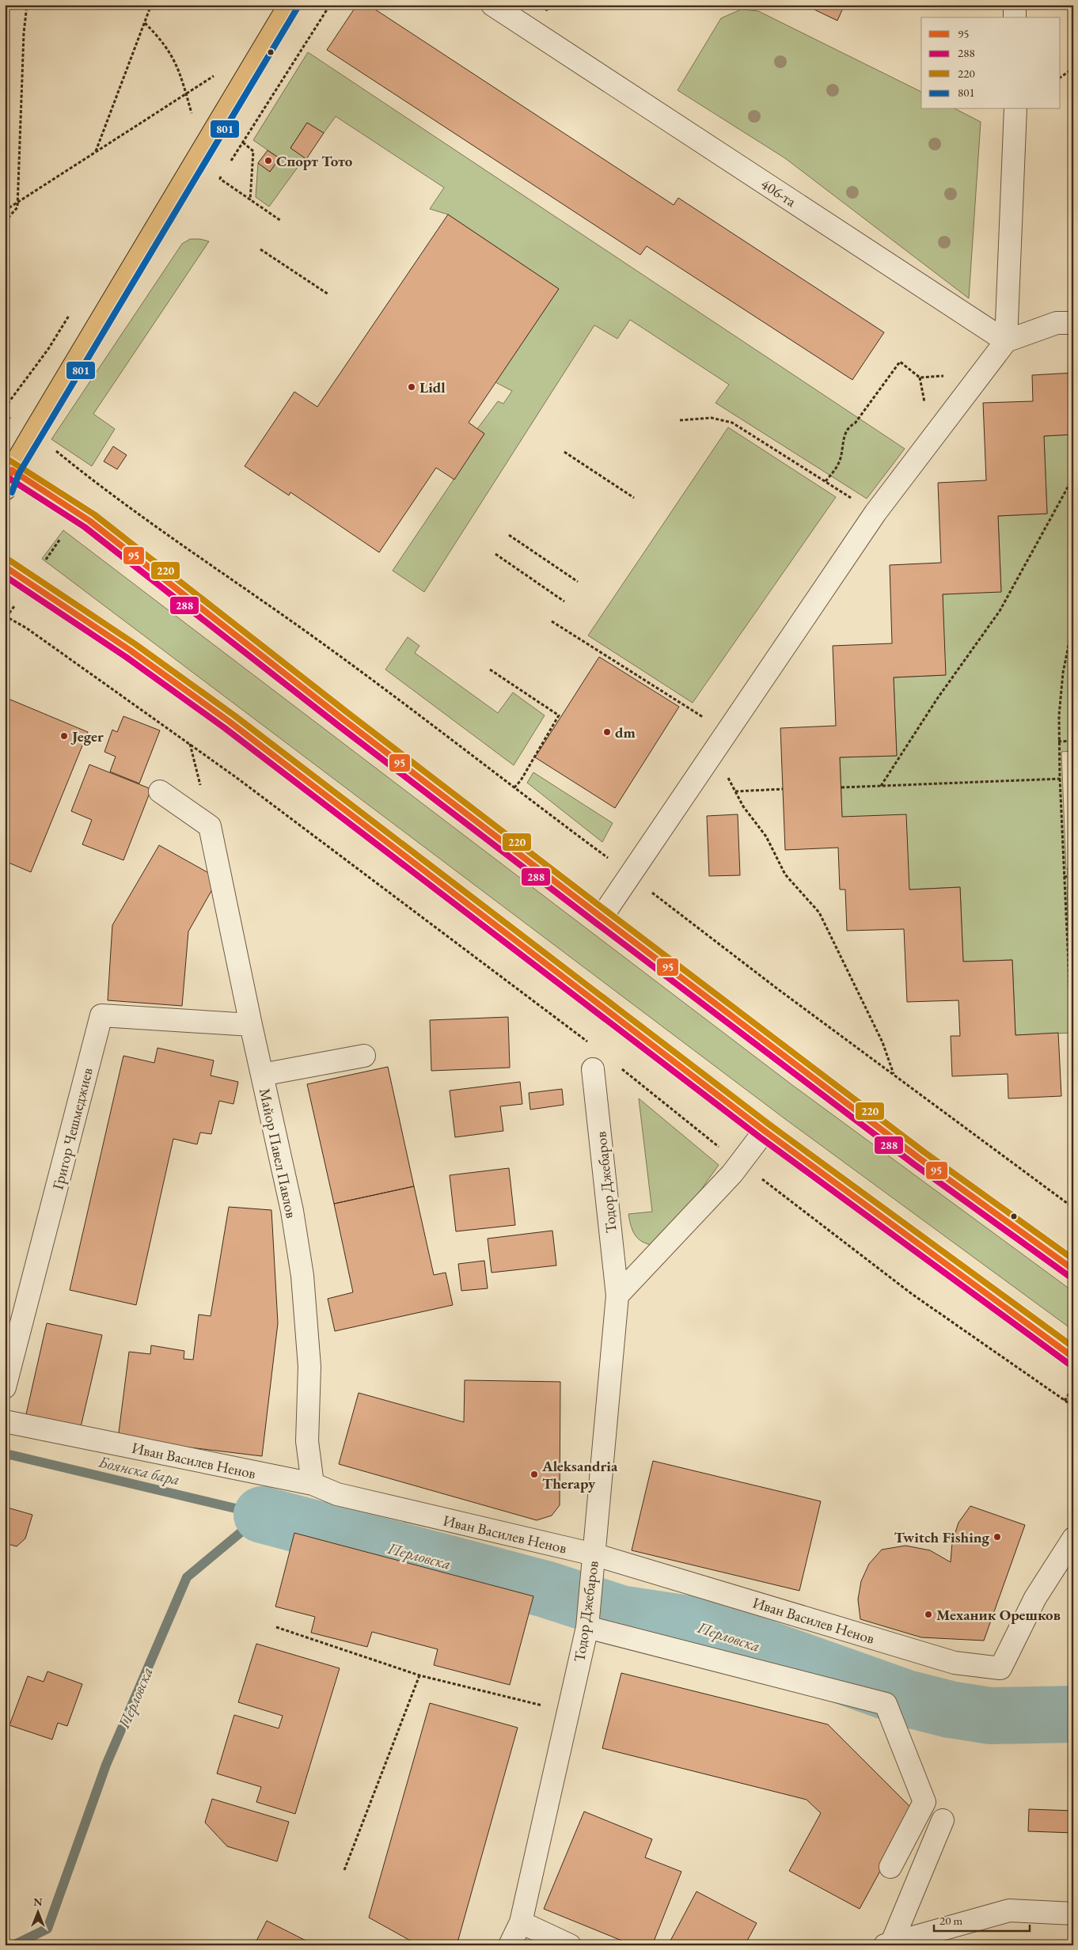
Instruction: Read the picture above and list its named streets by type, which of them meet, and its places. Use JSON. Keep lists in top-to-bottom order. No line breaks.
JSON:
{"streets":{"street":["406-та","Григор Чешмеджиев","Майор Павел Павлов","Тодор Джебаров","Иван Василев Ненов"]},"crossings":[["Григор Чешмеджиев","Майор Павел Павлов"],["Майор Павел Павлов","Иван Василев Ненов"],["Тодор Джебаров","Иван Василев Ненов"]],"water":["Боянска бара","Перловска"],"places":["Спорт Тото","Lidl","dm","Jeger","Aleksandria Therapy","Twitch Fishing","Механик Орешков"],"lines":["transit line 801","transit line 220","transit line 95","transit line 288"],"legend":["95","288","220","801"],"scale_bar":"20 m","north":"top"}
